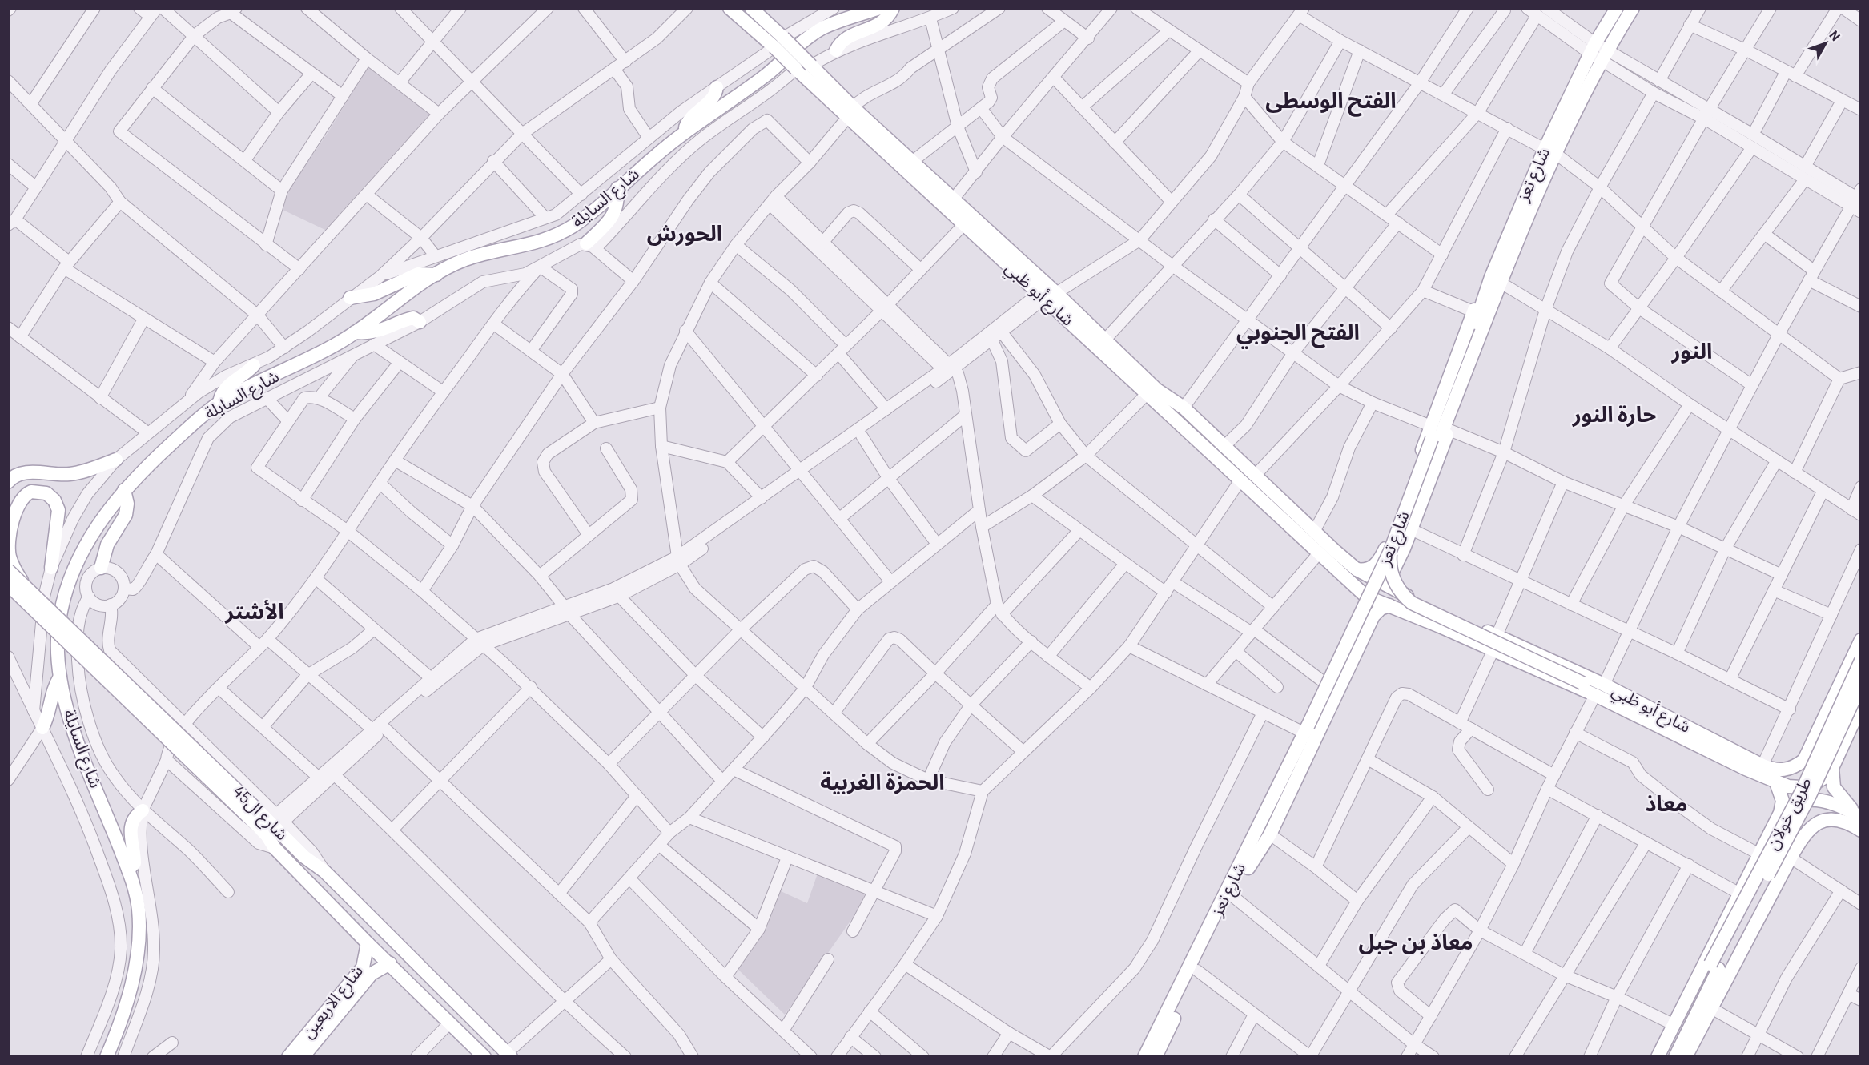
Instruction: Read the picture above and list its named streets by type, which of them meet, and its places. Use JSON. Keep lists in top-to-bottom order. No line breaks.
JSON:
{"streets":{"main road":["شارع تعز","شارع السايلة","شارع أبو ظبي","شارع ال45","طريق خولان","شارع الاربعين"]},"crossings":[["شارع أبو ظبي","طريق خولان"],["شارع ال45","شارع الاربعين"]],"districts":["الفتح الوسطى","الحورش","الفتح الجنوبي","النور","حارة النور","الأشتر","الحمزة الغربية","معاذ","معاذ بن جبل"],"north":"top right"}
